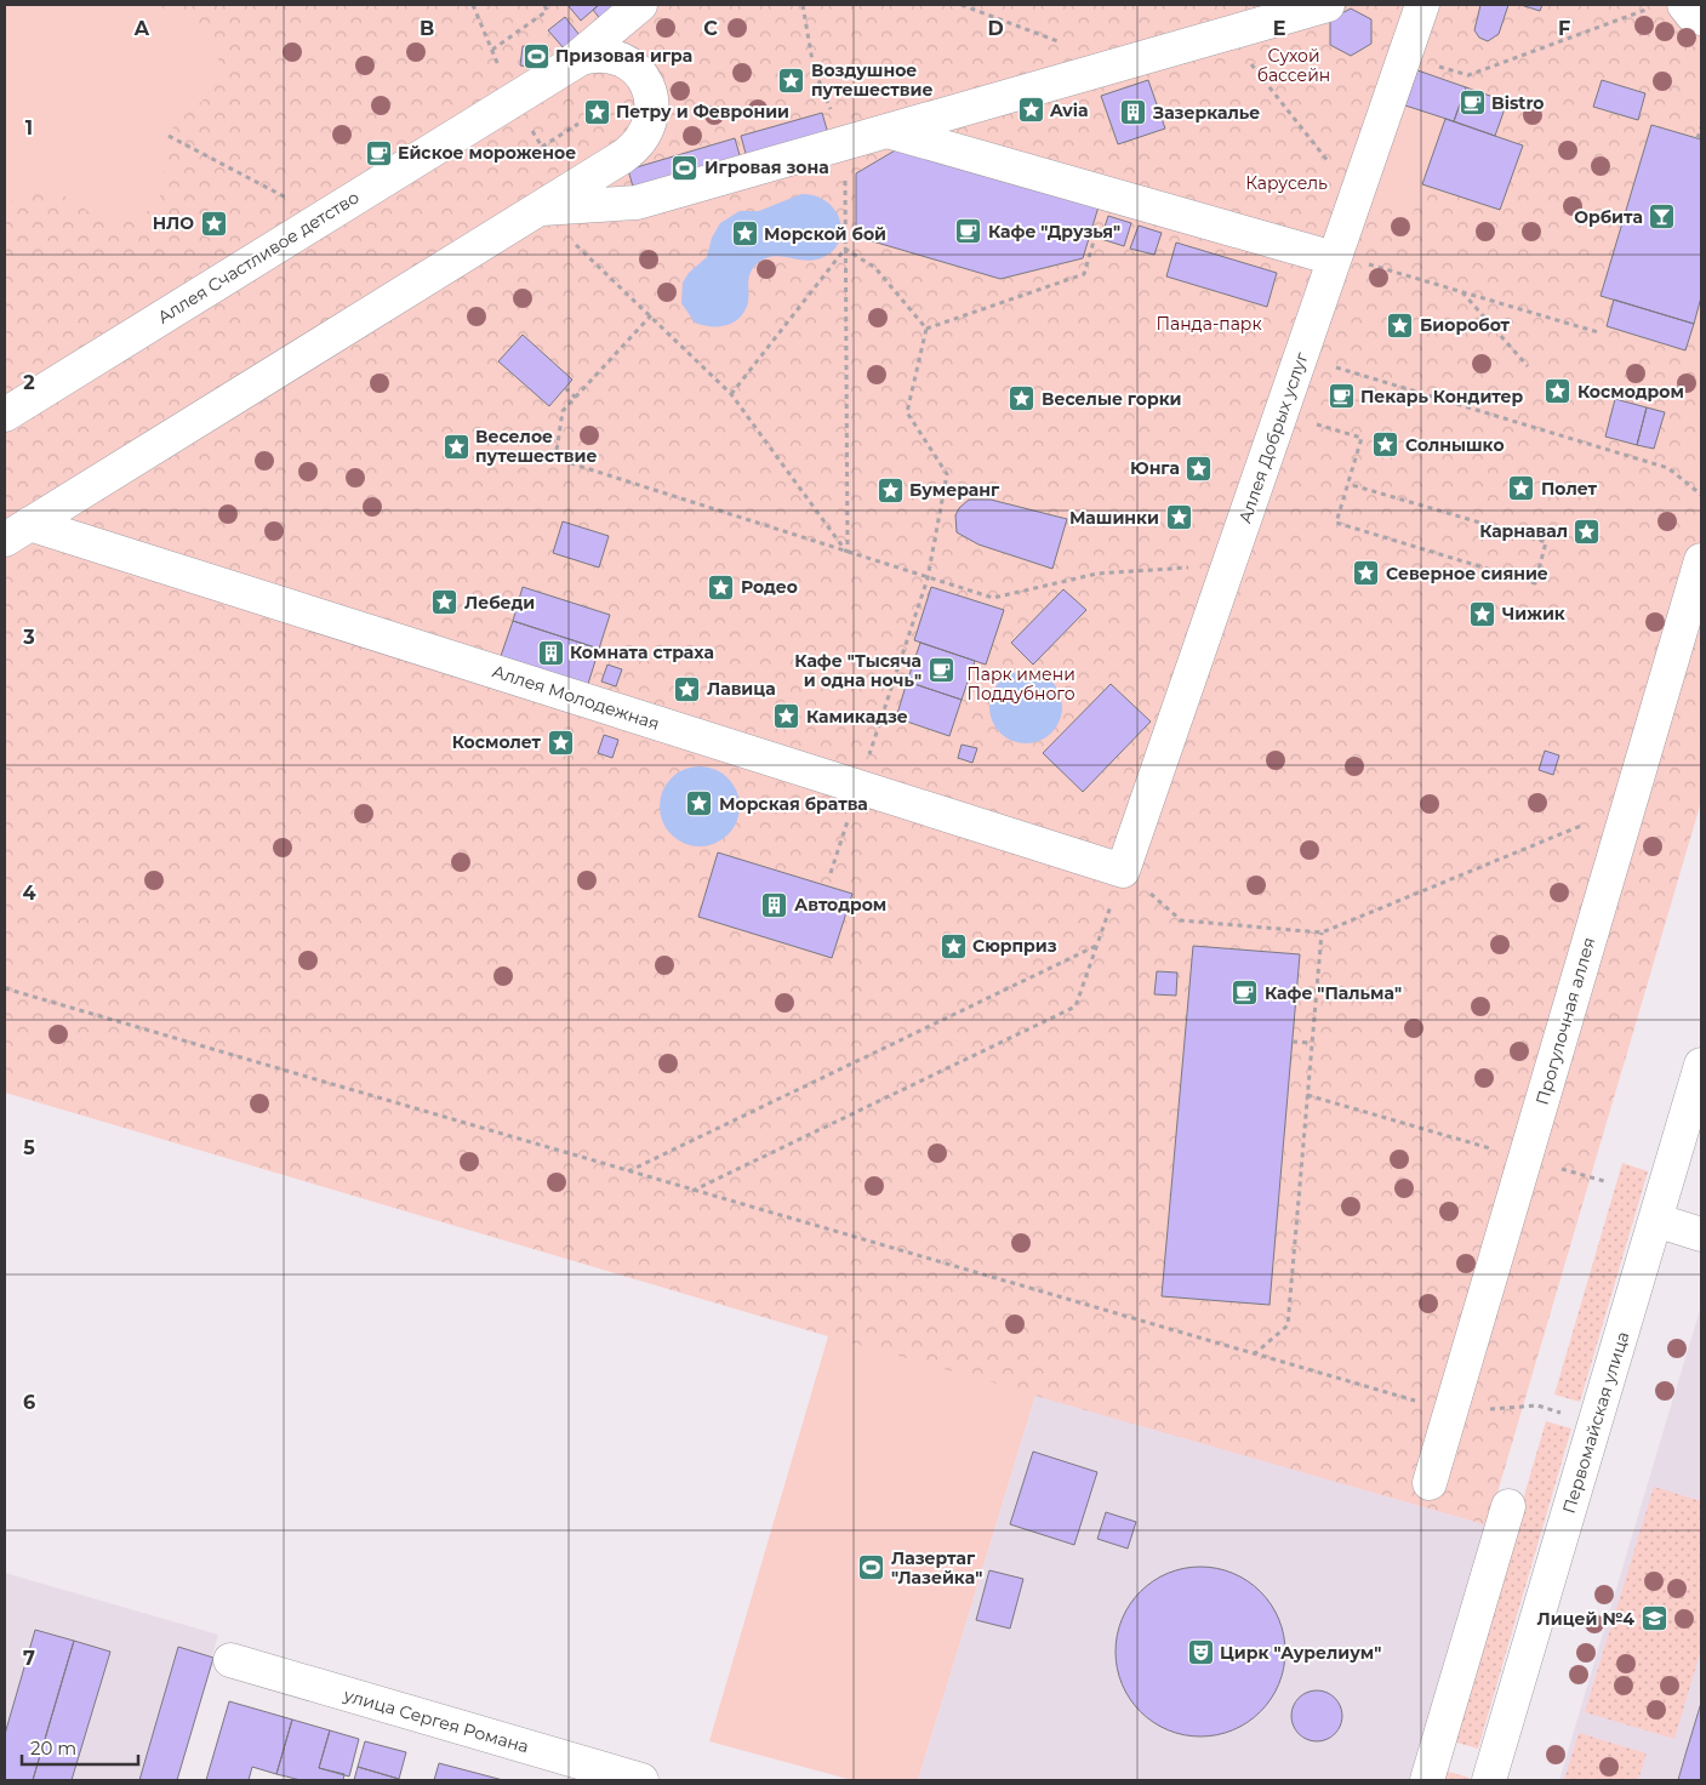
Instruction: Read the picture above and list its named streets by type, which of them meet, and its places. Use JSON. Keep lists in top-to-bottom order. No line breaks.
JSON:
{"streets":{"street":["Аллея Счастливое детство","Аллея Добрых услуг","Аллея Молодежная","Прогулочная аллея","Первомайская улица","улица Сергея Романа"]},"crossings":[["Аллея Добрых услуг","Аллея Молодежная"]],"parks":["Сухой бассейн","Карусель","Панда-парк","Парк имени Поддубного"],"places":{"sports":["Призовая игра","Игровая зона","Лазертаг \"Лазейка\""],"place":["Воздушное путешествие","Avia","Петру и Февронии","НЛО","Морской бой","Биоробот","Космодром","Веселые горки","Солнышко","Веселое путешествие","Юнга","Полет","Бумеранг","Машинки","Карнавал","Северное сияние","Родео","Лебеди","Чижик","Лавица","Камикадзе","Космолет","Морская братва","Сюрприз"],"cafe":["Bistro","Ейское мороженое","Кафе \"Друзья\"","Пекарь Кондитер","Кафе \"Тысяча и одна ночь\"","Кафе \"Пальма\""],"building":["Зазеркалье","Комната страха","Автодром"],"bar":["Орбита"],"school or university":["Лицей №4"],"theatre":["Цирк \"Аурелиум\""]},"scale_bar":"20 m","grid":{"columns":["A","B","C","D","E","F"],"rows":["1","2","3","4","5","6","7"]}}
